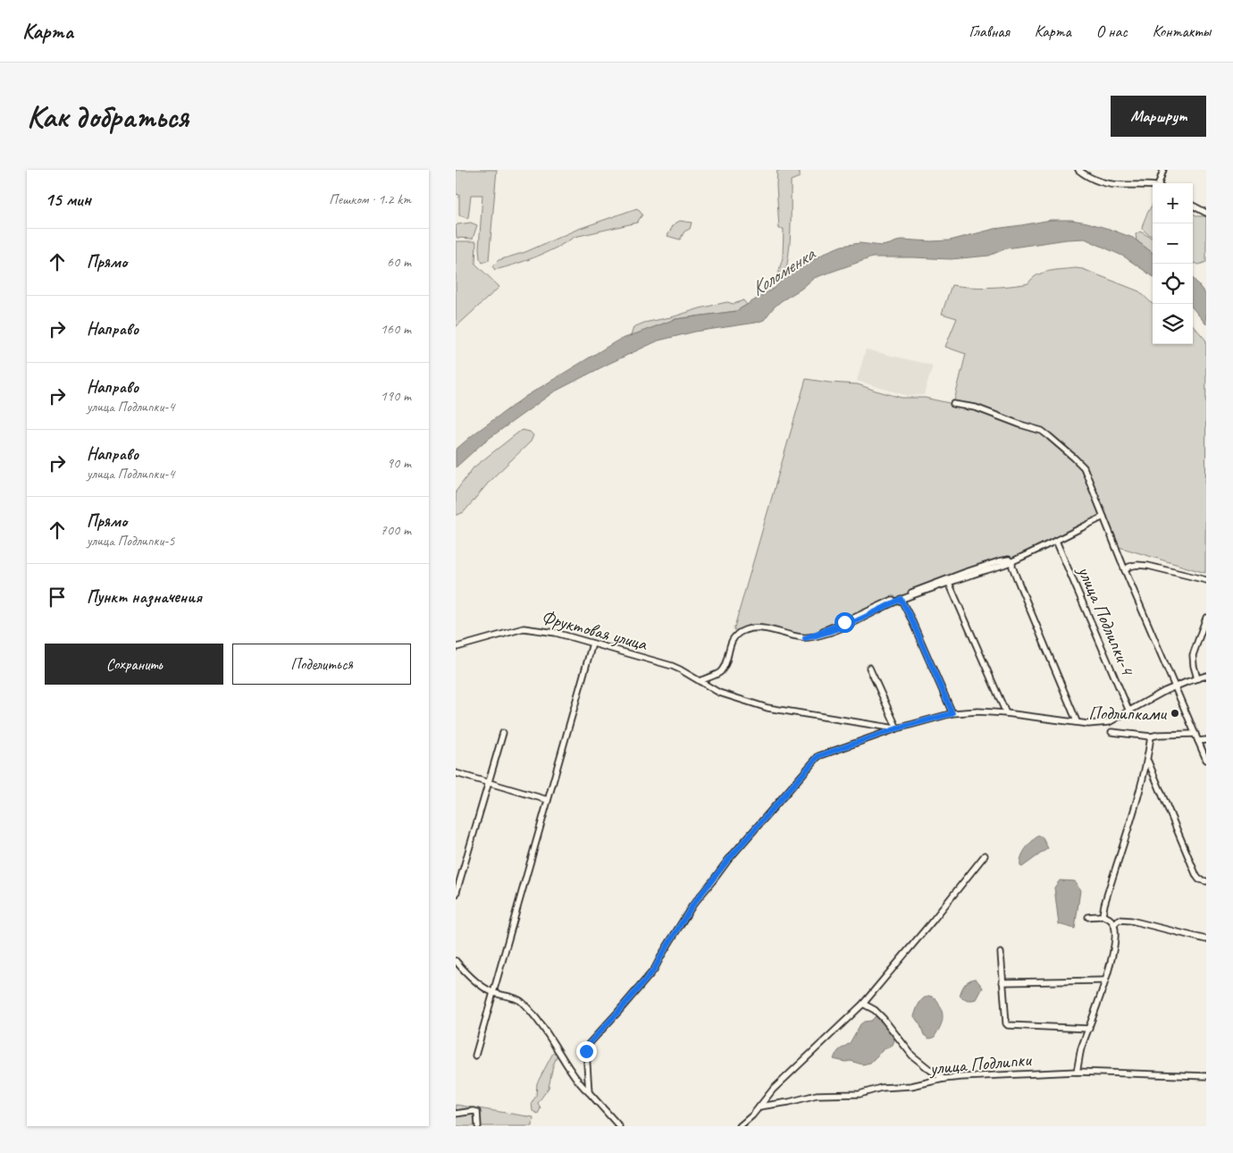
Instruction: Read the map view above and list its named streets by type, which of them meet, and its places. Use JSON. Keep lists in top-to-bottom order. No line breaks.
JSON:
{"streets":{"street":["улица Подлипки-4","Фруктовая улица","улица Подлипки"]},"water":["Коломенка"],"places":["Подлипками"],"page":{"header":"Карта","nav":["Главная","Карта","О нас","Контакты"],"buttons":["Маршрут",["Сохранить","Поделиться"]],"title":"Как добраться","heading":["15 мин","Пешком · 1.2 km"],"map_buttons":["+","−"],"list":[["Прямо","60 m"],["Направо","160 m"],["Направо","улица Подлипки-4","190 m"],["Направо","улица Подлипки-4","90 m"],["Прямо","улица Подлипки-5","700 m"],"Пункт назначения"]}}
